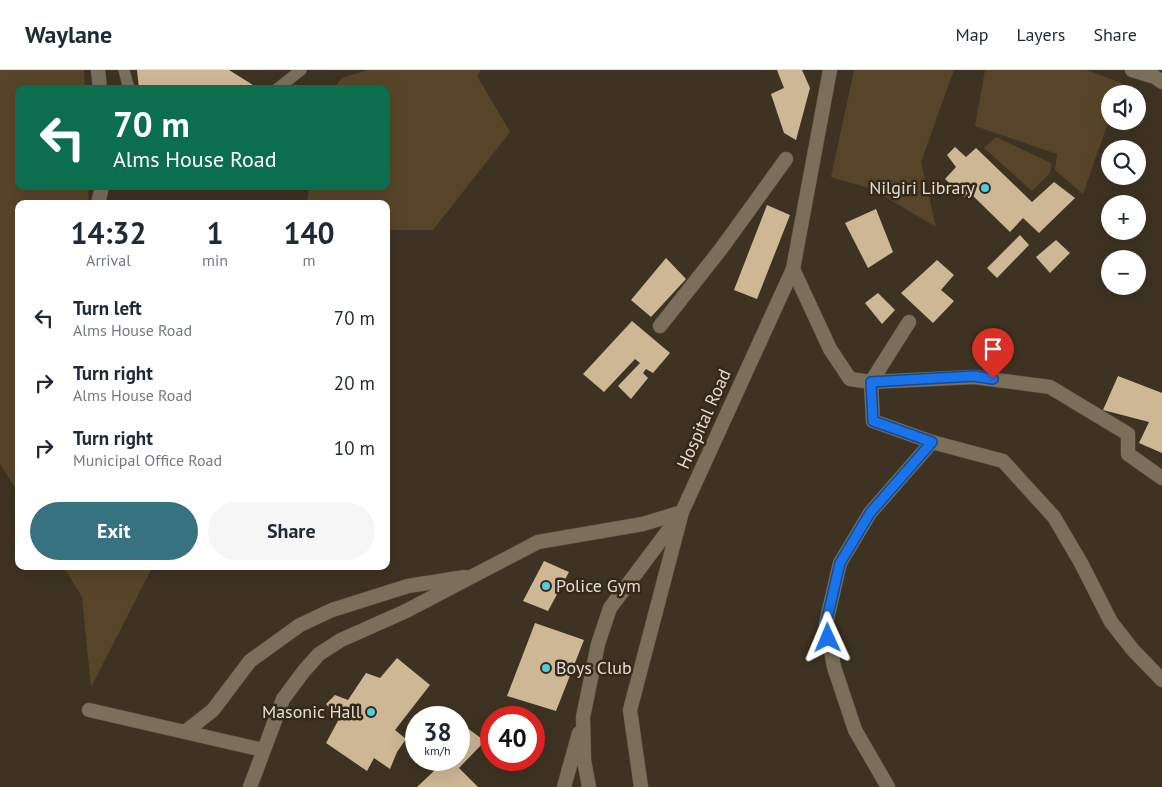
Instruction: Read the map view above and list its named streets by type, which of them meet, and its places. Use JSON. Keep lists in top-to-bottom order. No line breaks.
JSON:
{"streets":{"street":["Hospital Road"]},"places":["Nilgiri Library","Police Gym","Boys Club","Masonic Hall"],"page":{"header":"Waylane","nav":["Map","Layers","Share"],"map_buttons":["+","−"],"turn":["70 m","Alms House Road"],"eta":["14:32","Arrival","1","min","140","m"],"list":[{"name":"Turn left","note":"Alms House Road","value":"70 m"},{"name":"Turn right","note":"Alms House Road","value":"20 m"},{"name":"Turn right","note":"Municipal Office Road","value":"10 m"}],"buttons":["Exit","Share"],"speed":"38 km/h","limit":"40"}}
